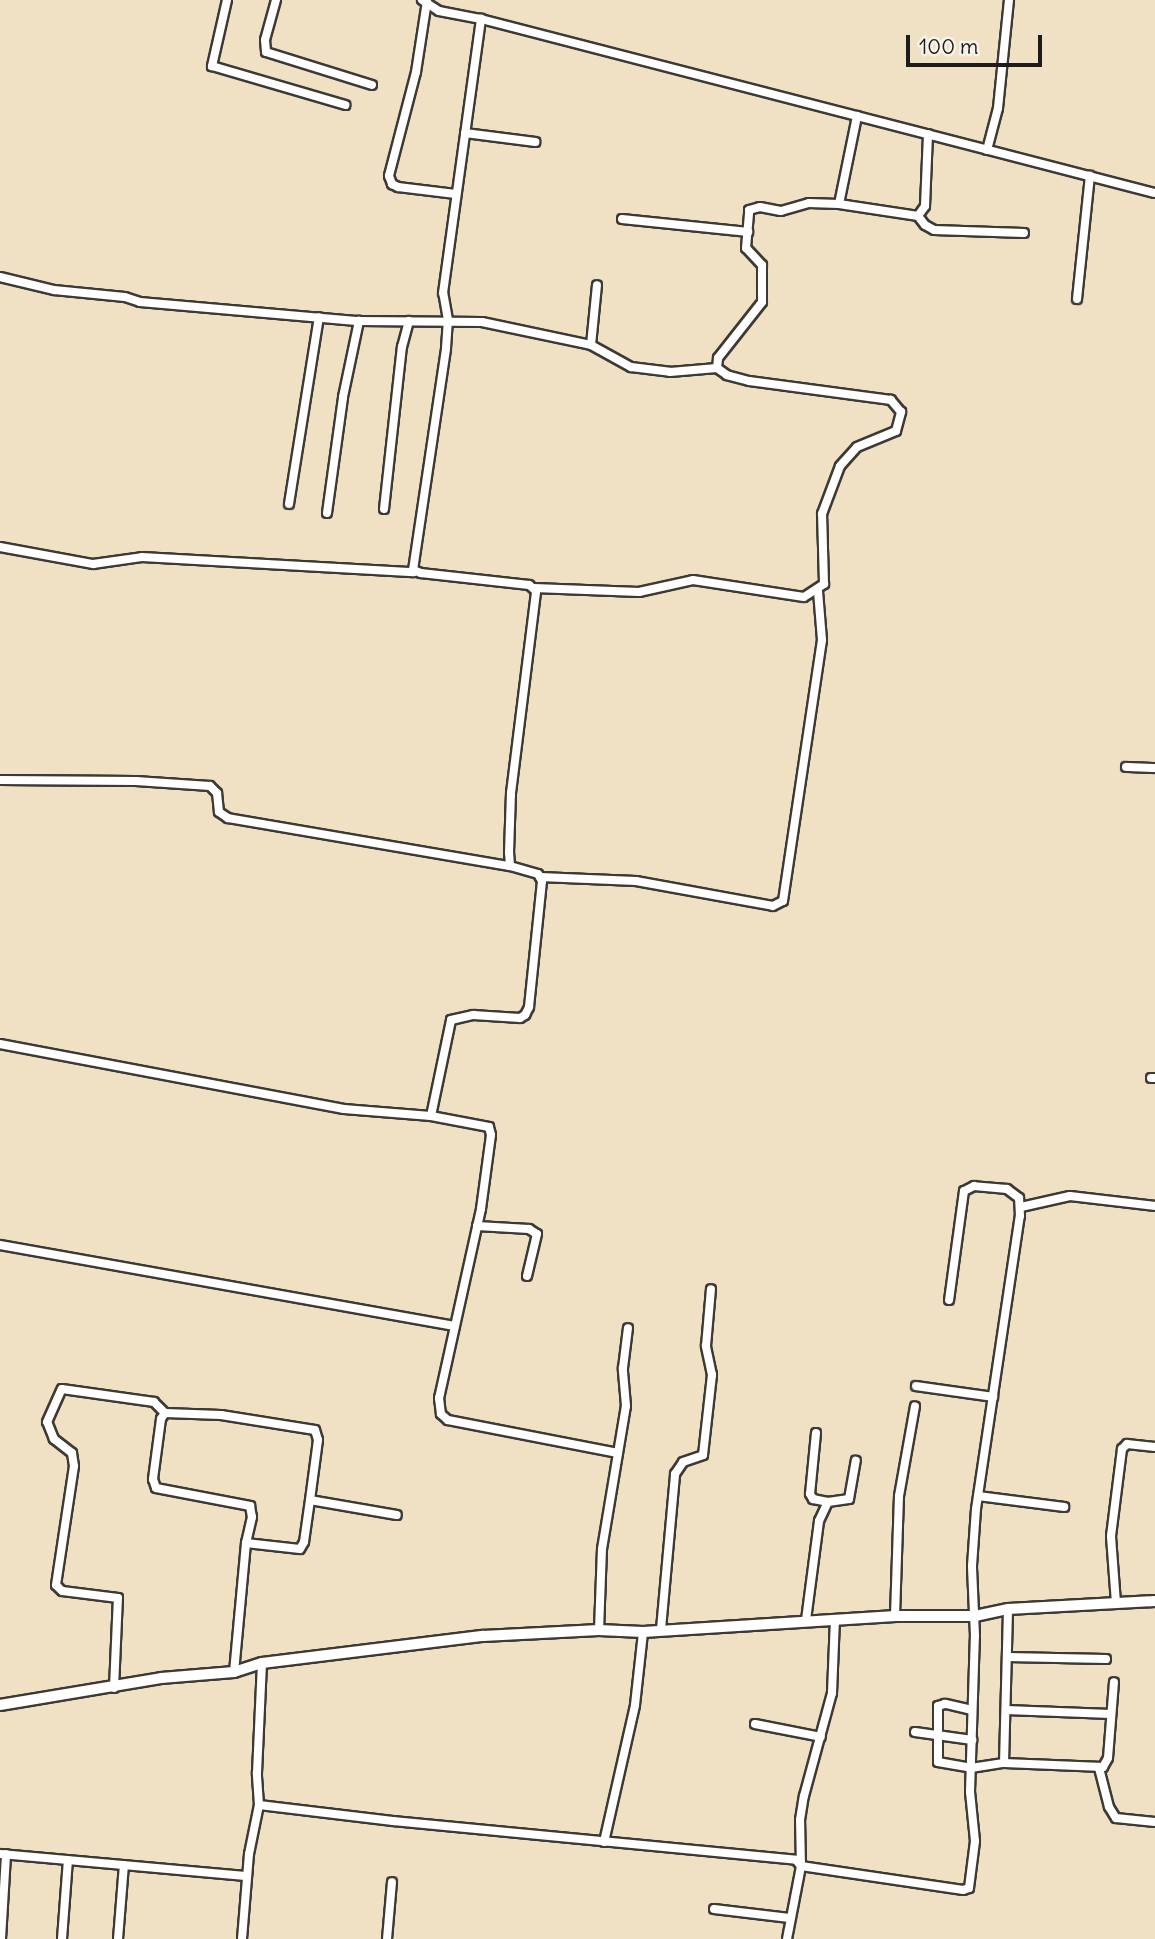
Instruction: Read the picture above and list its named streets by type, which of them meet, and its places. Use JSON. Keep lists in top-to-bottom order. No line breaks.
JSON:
{"scale_bar":"100 m"}
